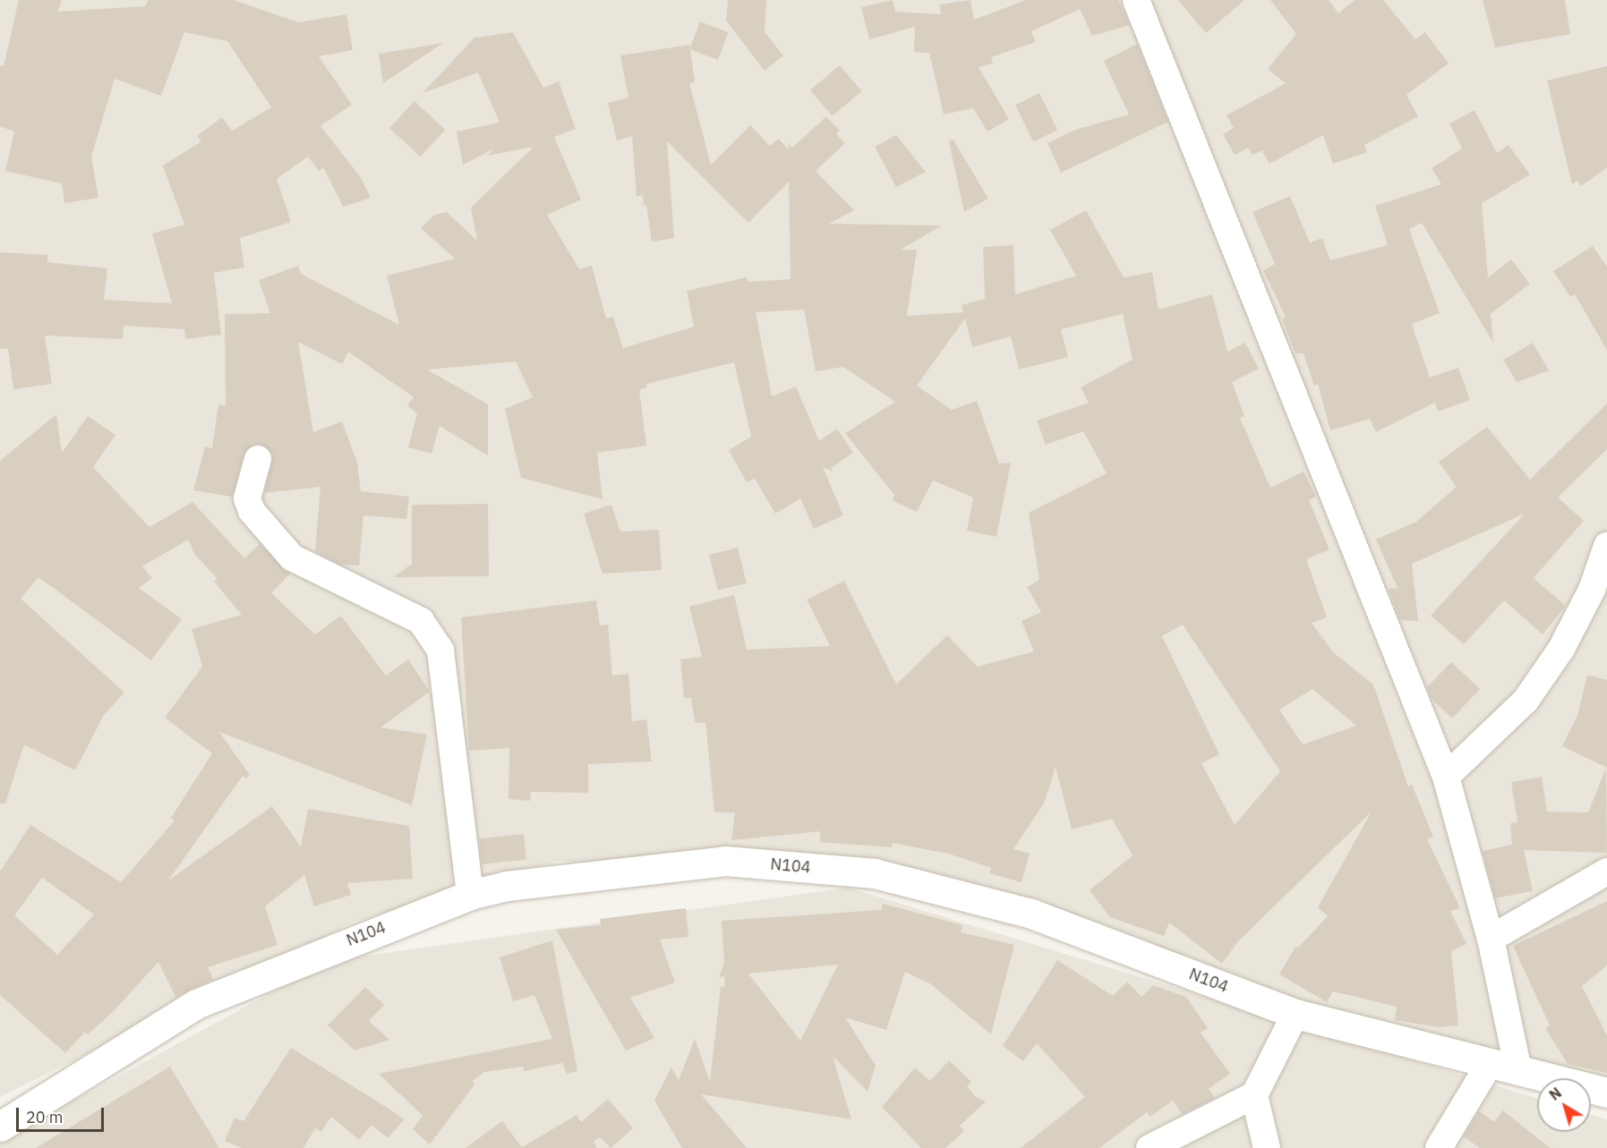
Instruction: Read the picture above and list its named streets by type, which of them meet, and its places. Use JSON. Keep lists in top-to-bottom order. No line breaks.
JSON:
{"streets":{"street":["N104"]},"scale_bar":"20 m","north":"top left"}
